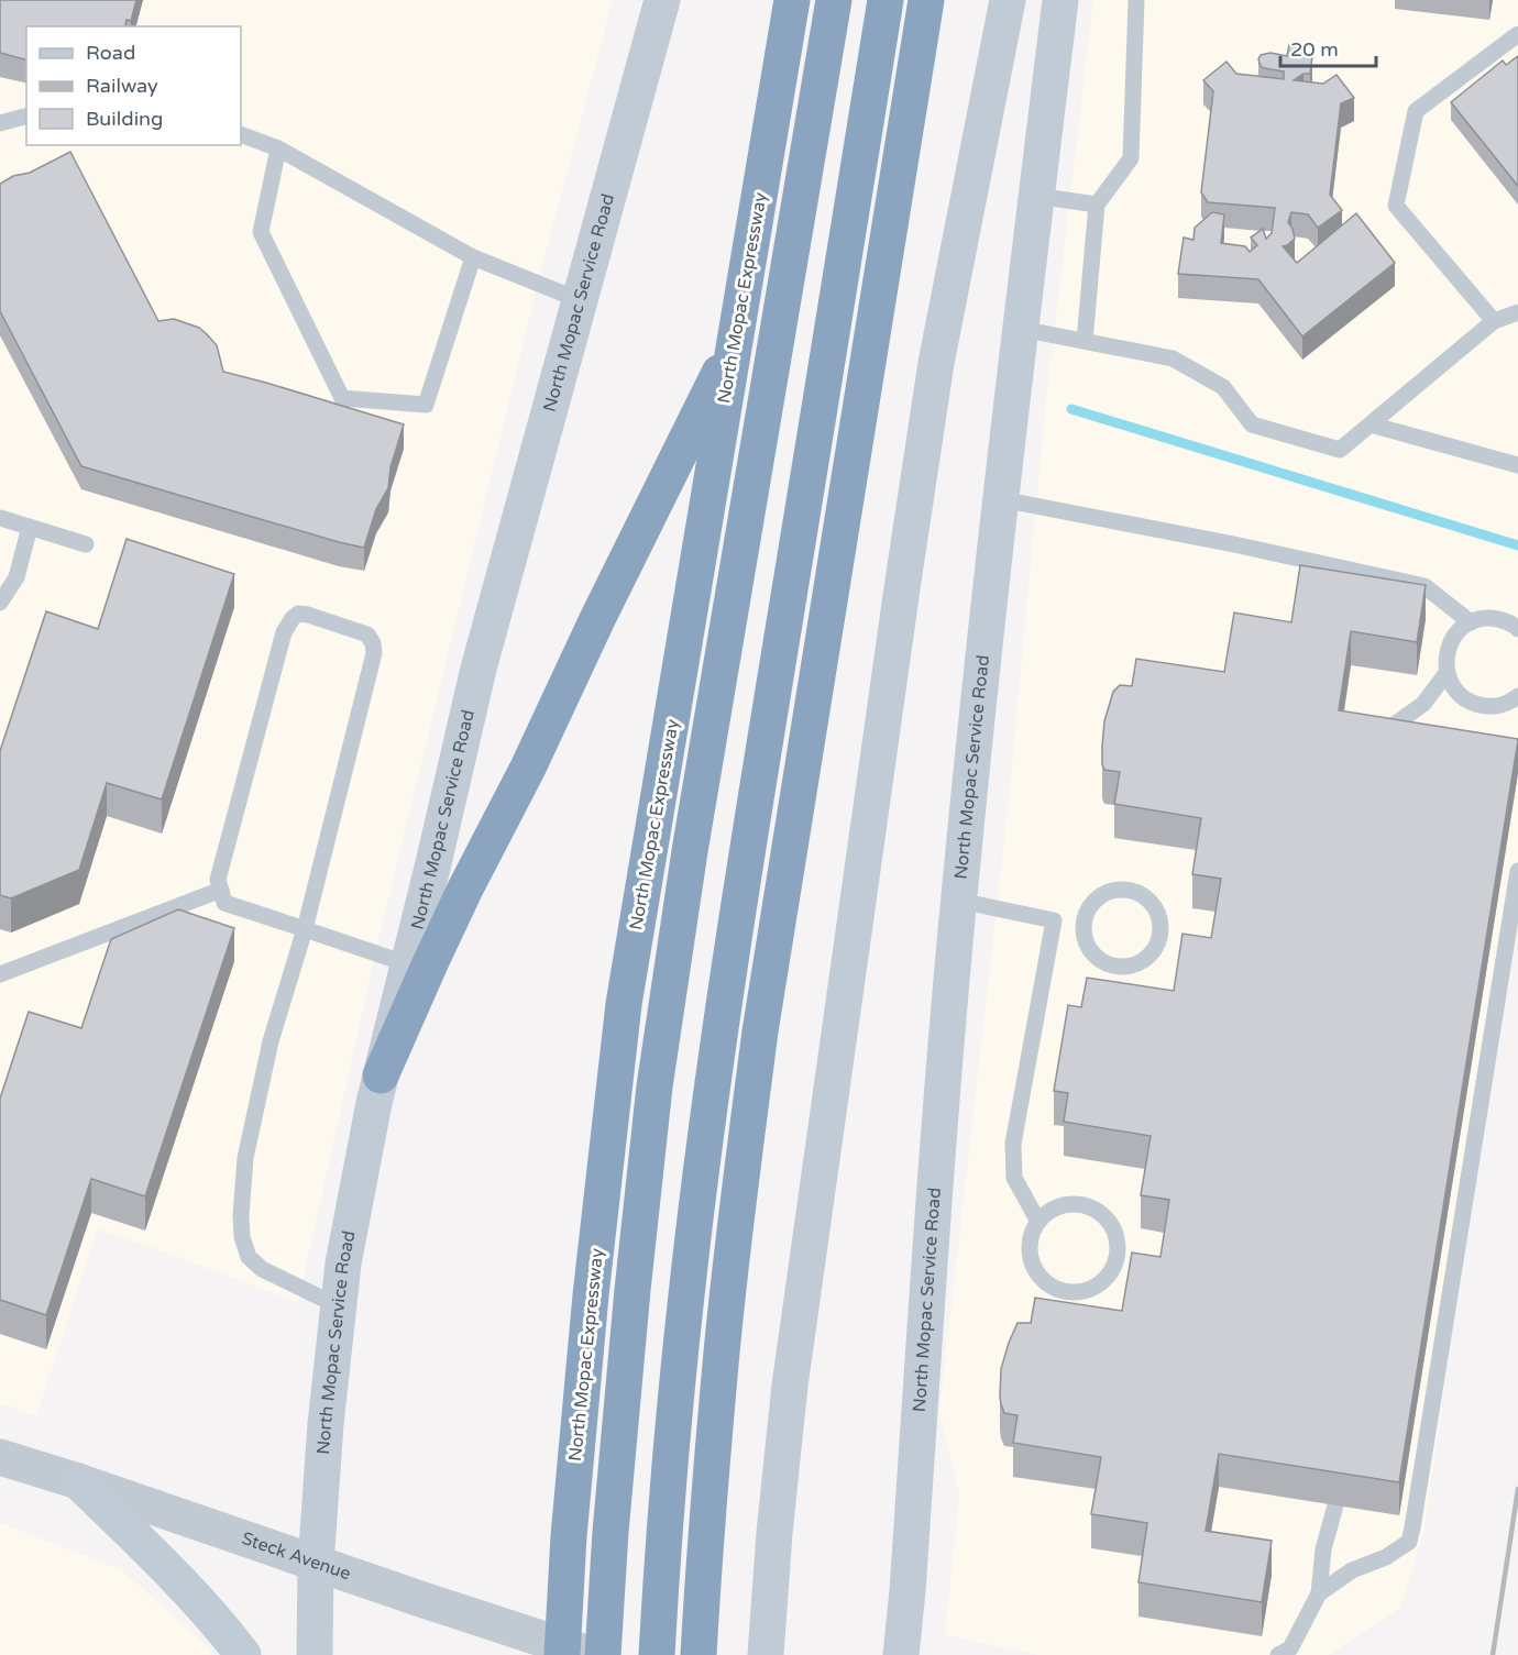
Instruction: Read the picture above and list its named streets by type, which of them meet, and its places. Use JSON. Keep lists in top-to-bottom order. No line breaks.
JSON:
{"streets":{"highway":["North Mopac Expressway"],"main road":["North Mopac Service Road"],"street":["Steck Avenue"]},"crossings":[["North Mopac Service Road","Steck Avenue"]],"legend":["Road","Railway","Building"],"scale_bar":"20 m"}
